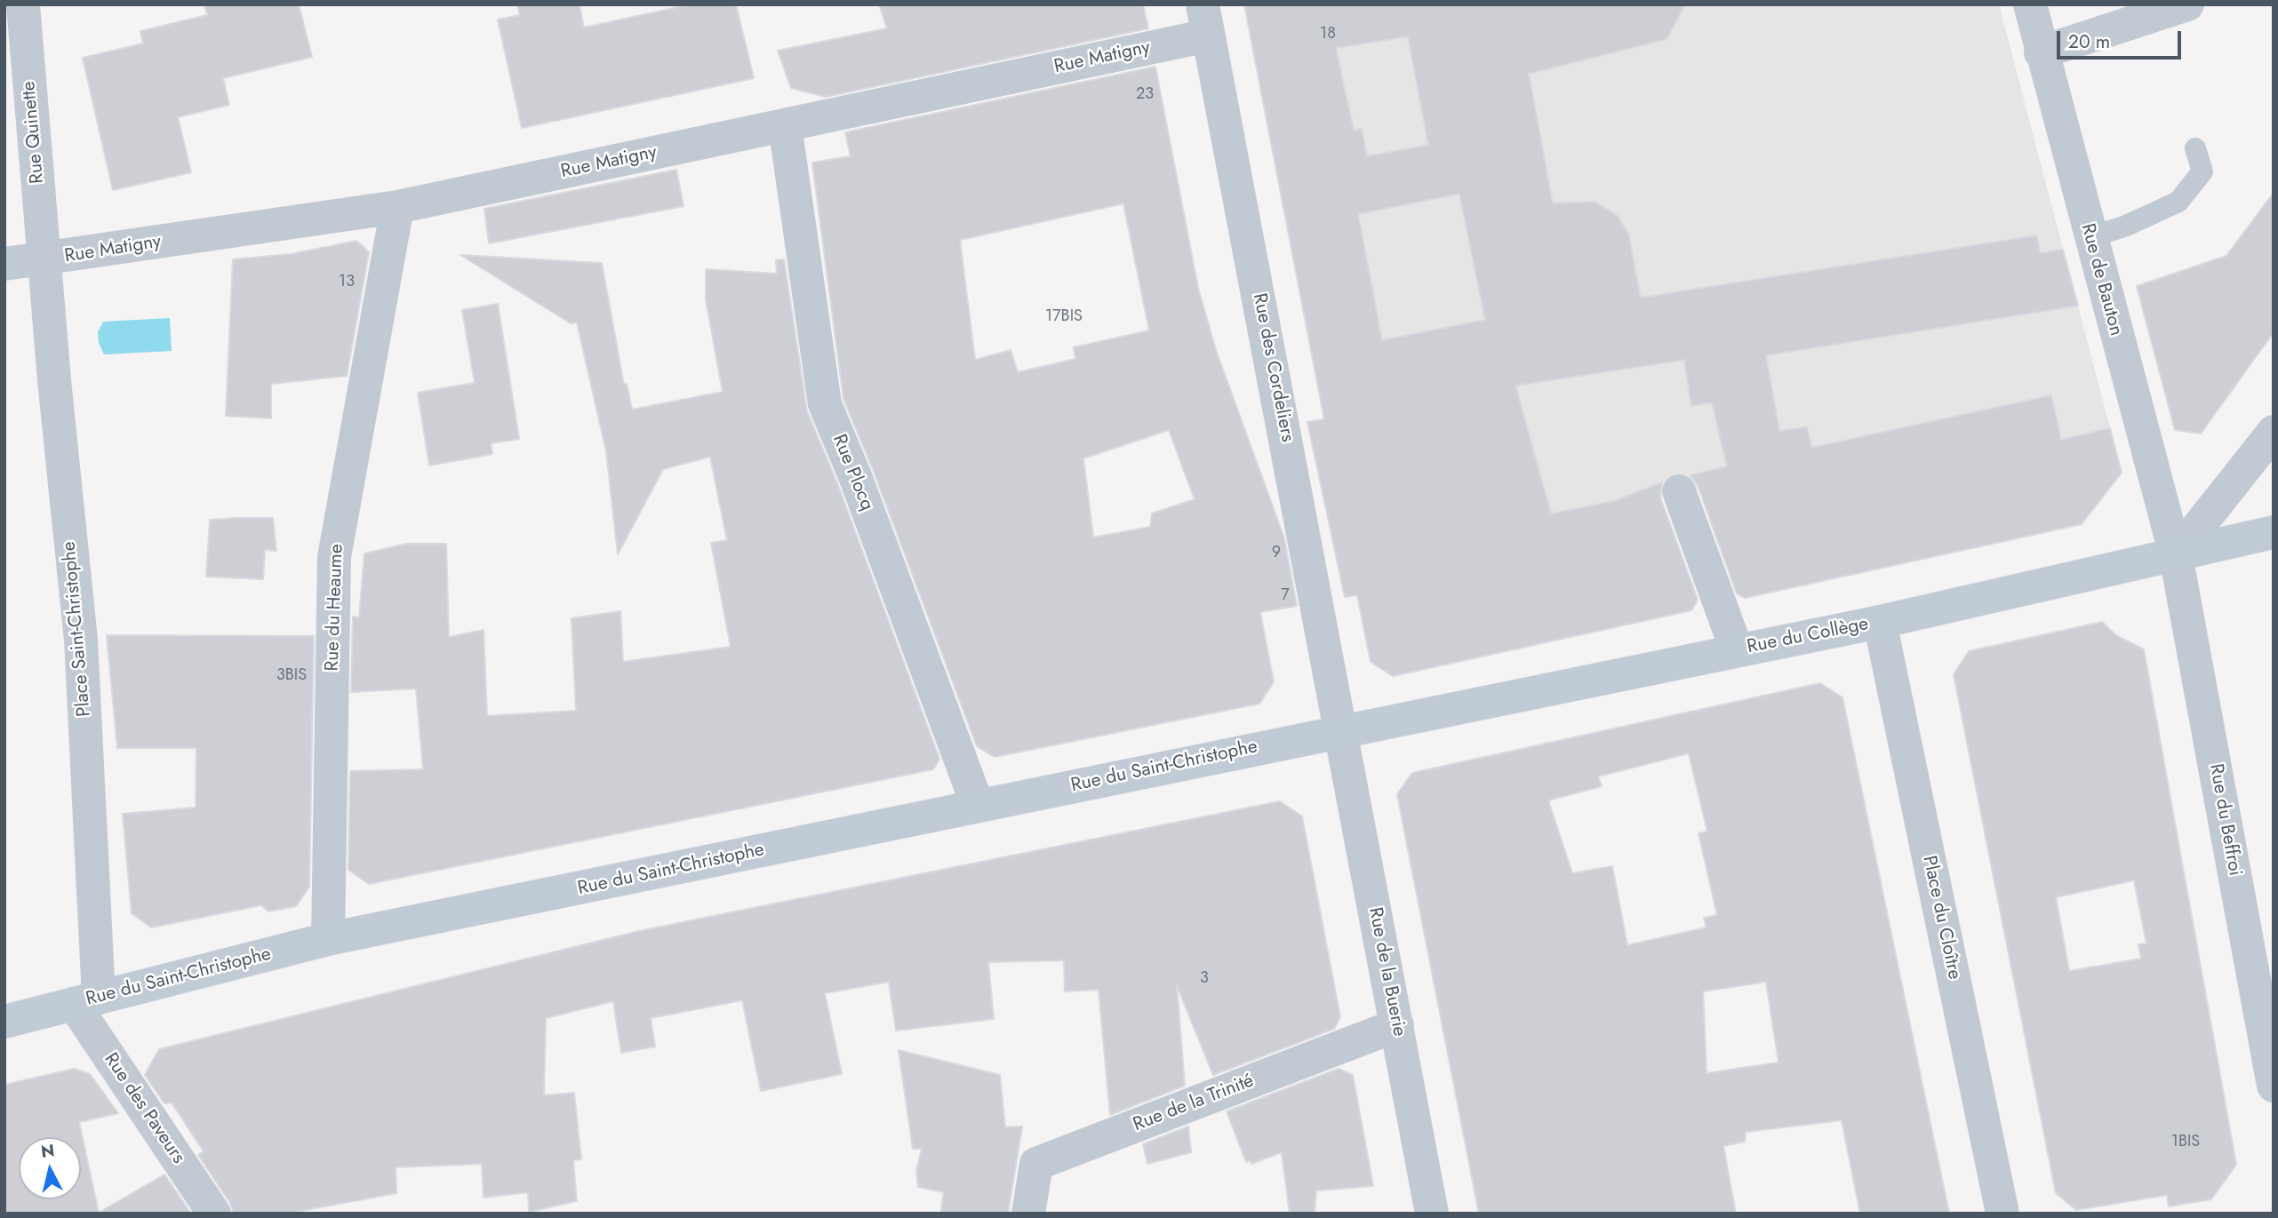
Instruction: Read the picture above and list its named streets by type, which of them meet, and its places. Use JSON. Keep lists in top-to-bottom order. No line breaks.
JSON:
{"streets":{"main road":["Rue du Collège","Rue du Saint-Christophe"],"street":["Rue Matigny","Rue Quinette","Rue de Bauton","Rue des Cordeliers","Rue Plocq","Rue du Heaume","Place Saint-Christophe","Rue du Beffroi","Place du Cloître","Rue de la Buerie","Rue de la Trinité","Rue des Paveurs"]},"crossings":[["Rue Matigny","Rue Quinette"],["Rue Matigny","Rue des Cordeliers"],["Rue Matigny","Rue Plocq"],["Rue Matigny","Rue du Heaume"],["Rue Matigny","Place Saint-Christophe"],["Rue Quinette","Place Saint-Christophe"],["Rue de Bauton","Rue du Collège"],["Rue de Bauton","Rue du Beffroi"],["Rue des Cordeliers","Rue du Collège"],["Rue des Cordeliers","Rue du Saint-Christophe"],["Rue des Cordeliers","Rue de la Buerie"],["Rue Plocq","Rue du Saint-Christophe"],["Rue du Heaume","Rue du Saint-Christophe"],["Place Saint-Christophe","Rue du Saint-Christophe"],["Place Saint-Christophe","Rue des Paveurs"],["Rue du Collège","Rue du Saint-Christophe"],["Rue du Collège","Rue du Beffroi"],["Rue du Collège","Place du Cloître"],["Rue du Collège","Rue de la Buerie"],["Rue du Saint-Christophe","Rue de la Buerie"],["Rue du Saint-Christophe","Rue des Paveurs"],["Rue de la Buerie","Rue de la Trinité"]],"house_numbers":["18","23","13","17BIS","9","7","3BIS","3","1BIS"],"scale_bar":"20 m","north":"top"}
